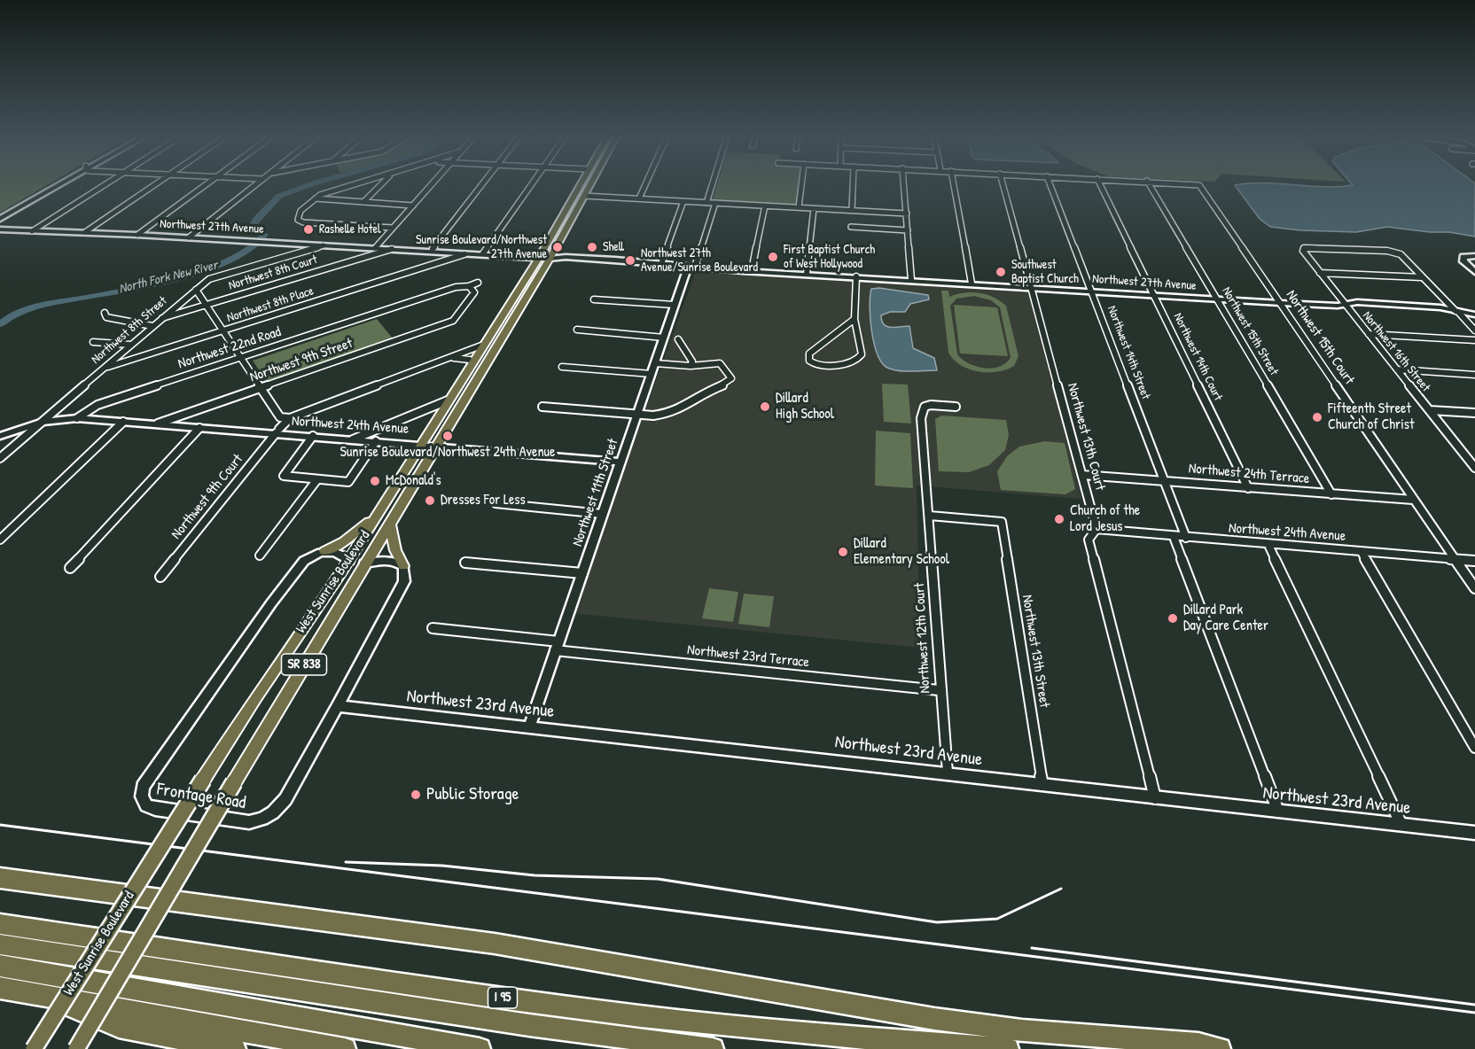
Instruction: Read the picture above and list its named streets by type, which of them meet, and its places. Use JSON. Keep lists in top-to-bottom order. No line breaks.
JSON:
{"streets":{"highway":["I 95"],"main road":["West Sunrise Boulevard","SR 838"],"street":["Northwest 27th Avenue","Northwest 8th Court","Northwest 8th Place","Northwest 8th Street","Northwest 15th Street","Northwest 15th Court","Northwest 22nd Road","Northwest 16th Street","Northwest 14th Street","Northwest 14th Court","Northwest 9th Street","Northwest 24th Avenue","Northwest 13th Court","Northwest 24th Terrace","Northwest 11th Street","Northwest 9th Court","Northwest 12th Court","Northwest 13th Street","Northwest 23rd Terrace","Northwest 23rd Avenue","Frontage Road"]},"crossings":[["Northwest 27th Avenue","Northwest 8th Court"],["Northwest 27th Avenue","Northwest 8th Place"],["Northwest 27th Avenue","Northwest 8th Street"],["Northwest 27th Avenue","Northwest 15th Street"],["Northwest 27th Avenue","Northwest 15th Court"],["Northwest 27th Avenue","Northwest 16th Street"],["Northwest 27th Avenue","Northwest 14th Street"],["Northwest 27th Avenue","Northwest 14th Court"],["Northwest 27th Avenue","Northwest 13th Court"],["Northwest 27th Avenue","Northwest 11th Street"],["Northwest 27th Avenue","West Sunrise Boulevard"],["Northwest 8th Court","Northwest 8th Street"],["Northwest 8th Place","Northwest 8th Street"],["Northwest 8th Street","Northwest 22nd Road"],["Northwest 15th Street","Northwest 24th Terrace"],["Northwest 15th Court","Northwest 24th Avenue"],["Northwest 15th Court","Northwest 24th Terrace"],["Northwest 22nd Road","Northwest 9th Street"],["Northwest 22nd Road","Northwest 24th Avenue"],["Northwest 14th Street","Northwest 24th Avenue"],["Northwest 14th Street","Northwest 24th Terrace"],["Northwest 14th Court","Northwest 24th Terrace"],["Northwest 9th Street","Northwest 24th Avenue"],["Northwest 24th Avenue","Northwest 13th Court"],["Northwest 24th Avenue","Northwest 11th Street"],["Northwest 24th Avenue","Northwest 9th Court"],["Northwest 24th Avenue","West Sunrise Boulevard"],["Northwest 13th Court","Northwest 24th Terrace"],["Northwest 13th Court","Northwest 23rd Avenue"],["Northwest 11th Street","Northwest 23rd Terrace"],["Northwest 11th Street","Northwest 23rd Avenue"],["Northwest 12th Court","Northwest 13th Street"],["Northwest 12th Court","Northwest 23rd Terrace"],["Northwest 12th Court","Northwest 23rd Avenue"],["Northwest 13th Street","Northwest 23rd Avenue"],["Northwest 23rd Avenue","Frontage Road"]],"water":["North Fork New River"],"places":["Rashelle Hotel","Sunrise Boulevard/Northwest 27th Avenue","Shell","First Baptist Church of West Hollywood","Northwest 27th Avenue/Sunrise Boulevard","Southwest Baptist Church","Dillard High School","Fifteenth Street Church of Christ","Sunrise Boulevard/Northwest 24th Avenue","McDonald's","Dresses For Less","Church of the Lord Jesus","Dillard Elementary School","Dillard Park Day Care Center","Public Storage"]}
